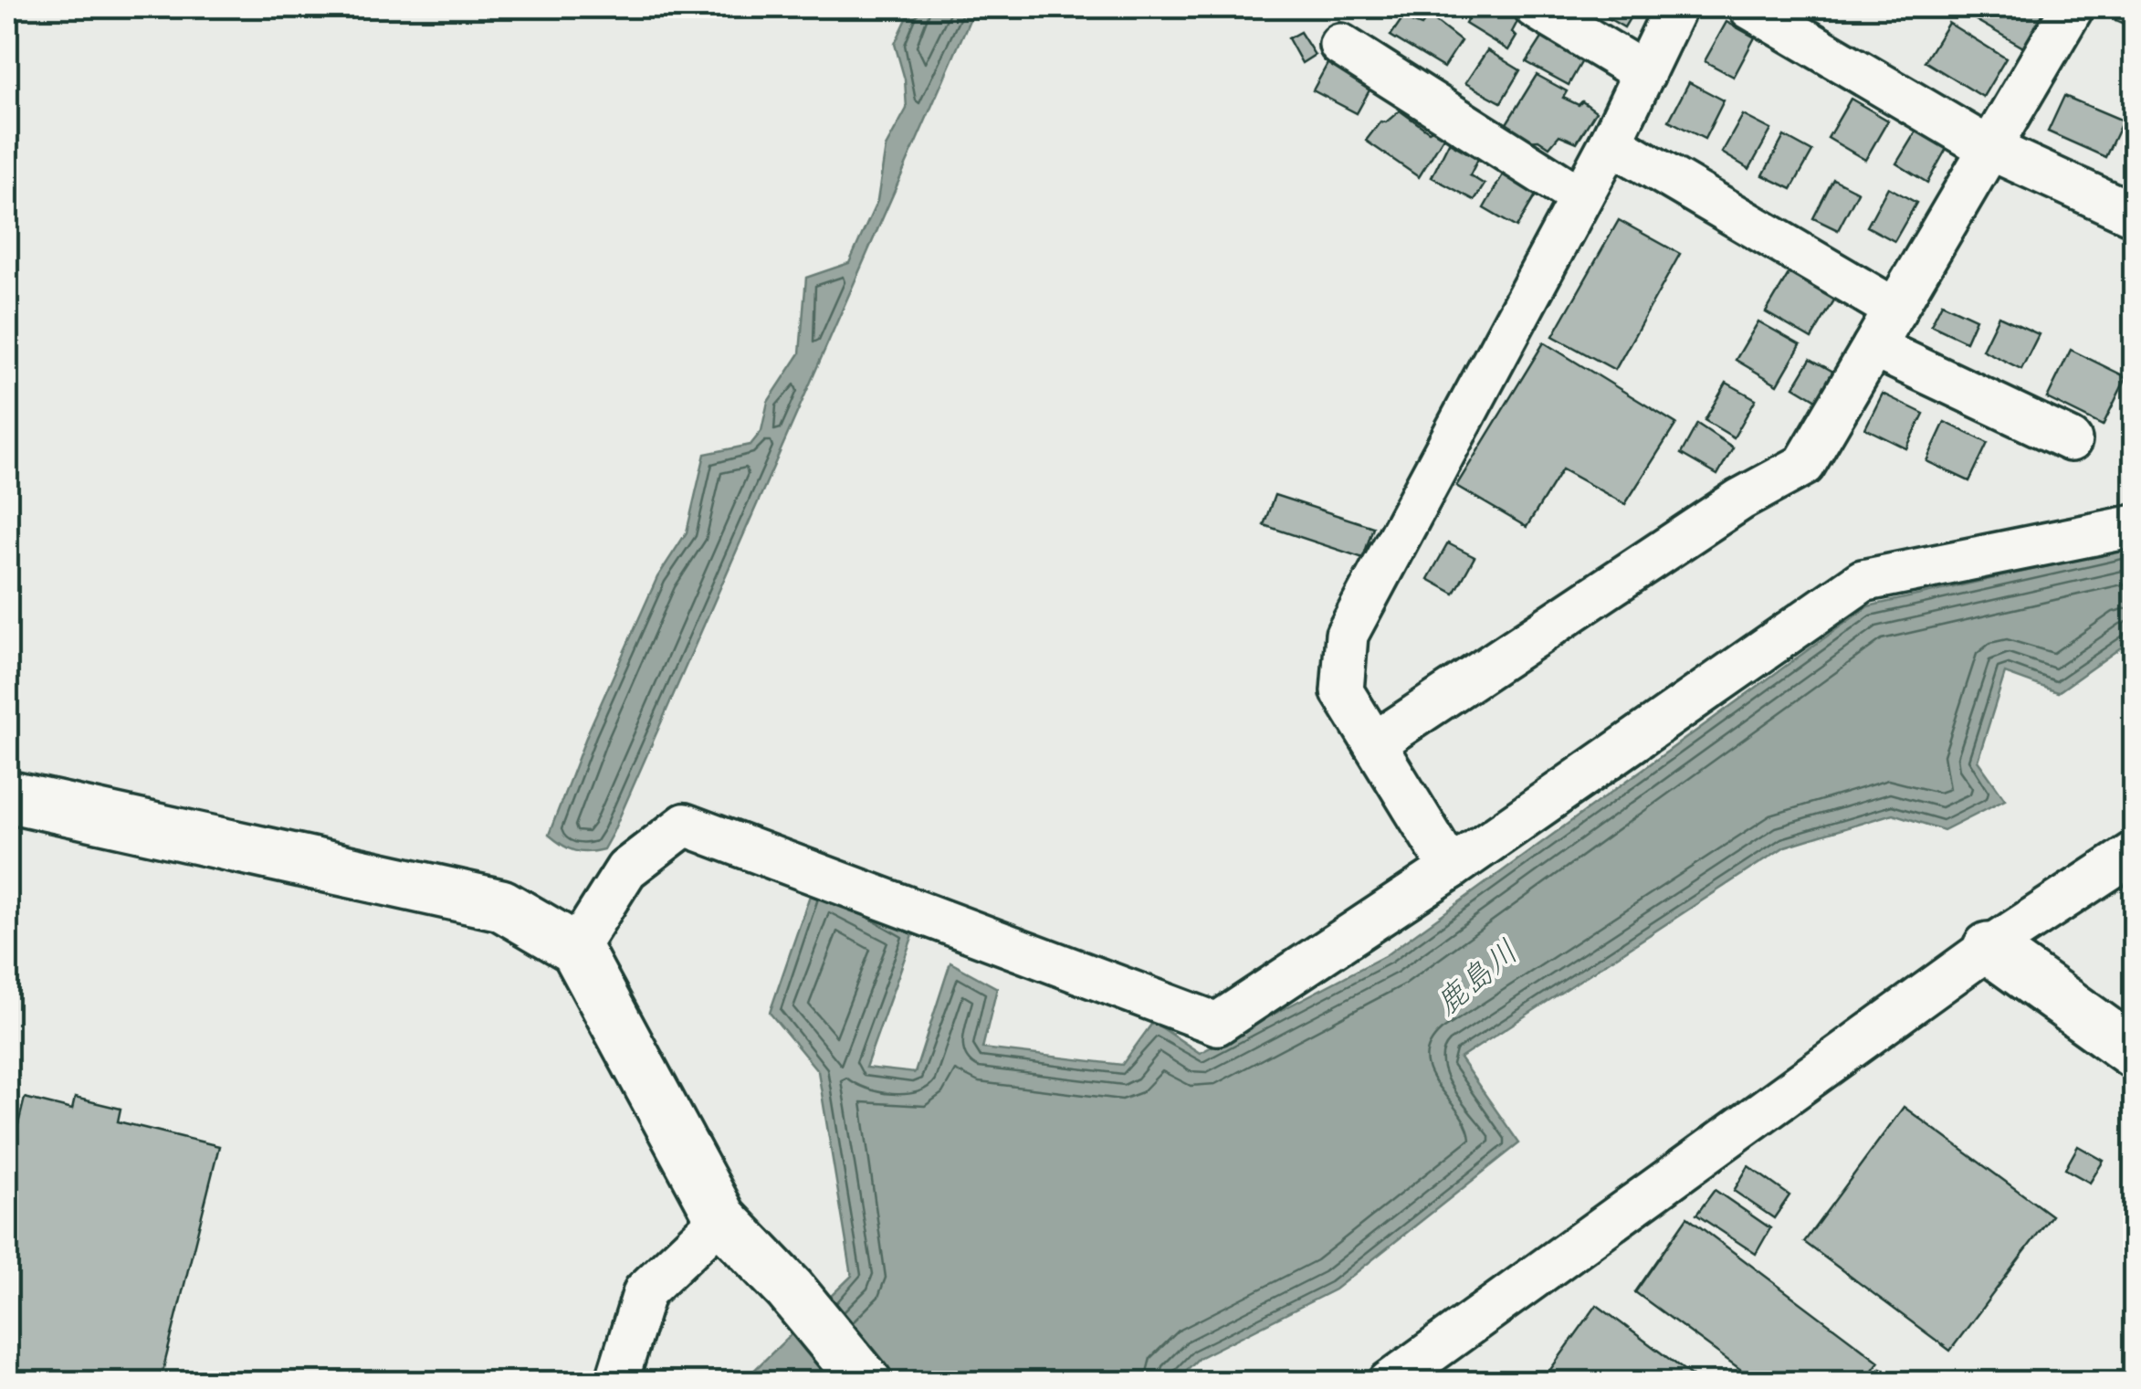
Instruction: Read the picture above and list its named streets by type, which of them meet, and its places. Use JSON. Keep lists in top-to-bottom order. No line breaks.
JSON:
{"water":["鹿島川"]}
